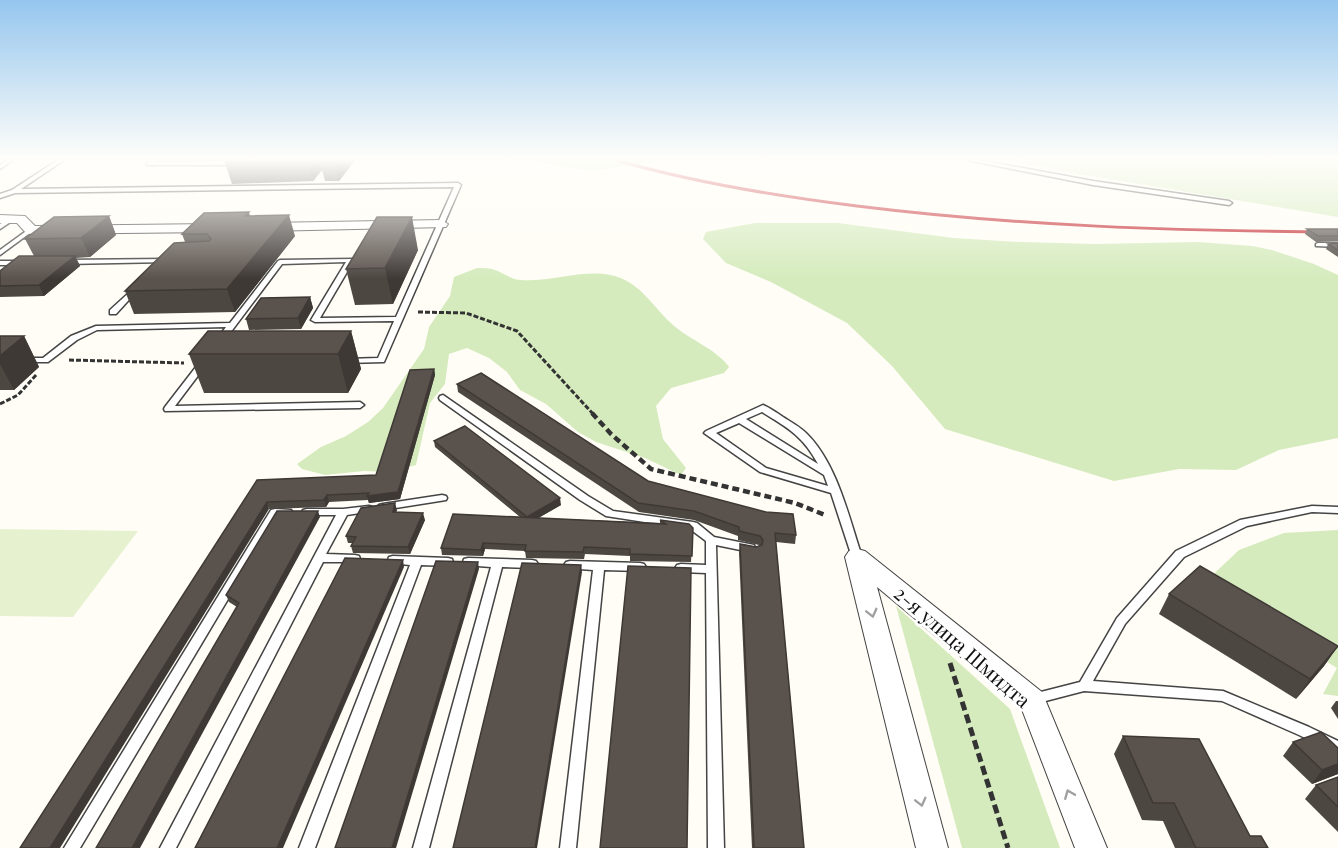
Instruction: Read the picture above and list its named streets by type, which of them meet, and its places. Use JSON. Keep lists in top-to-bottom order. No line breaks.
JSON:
{"streets":{"street":["2-я улица Шмидта"]}}
